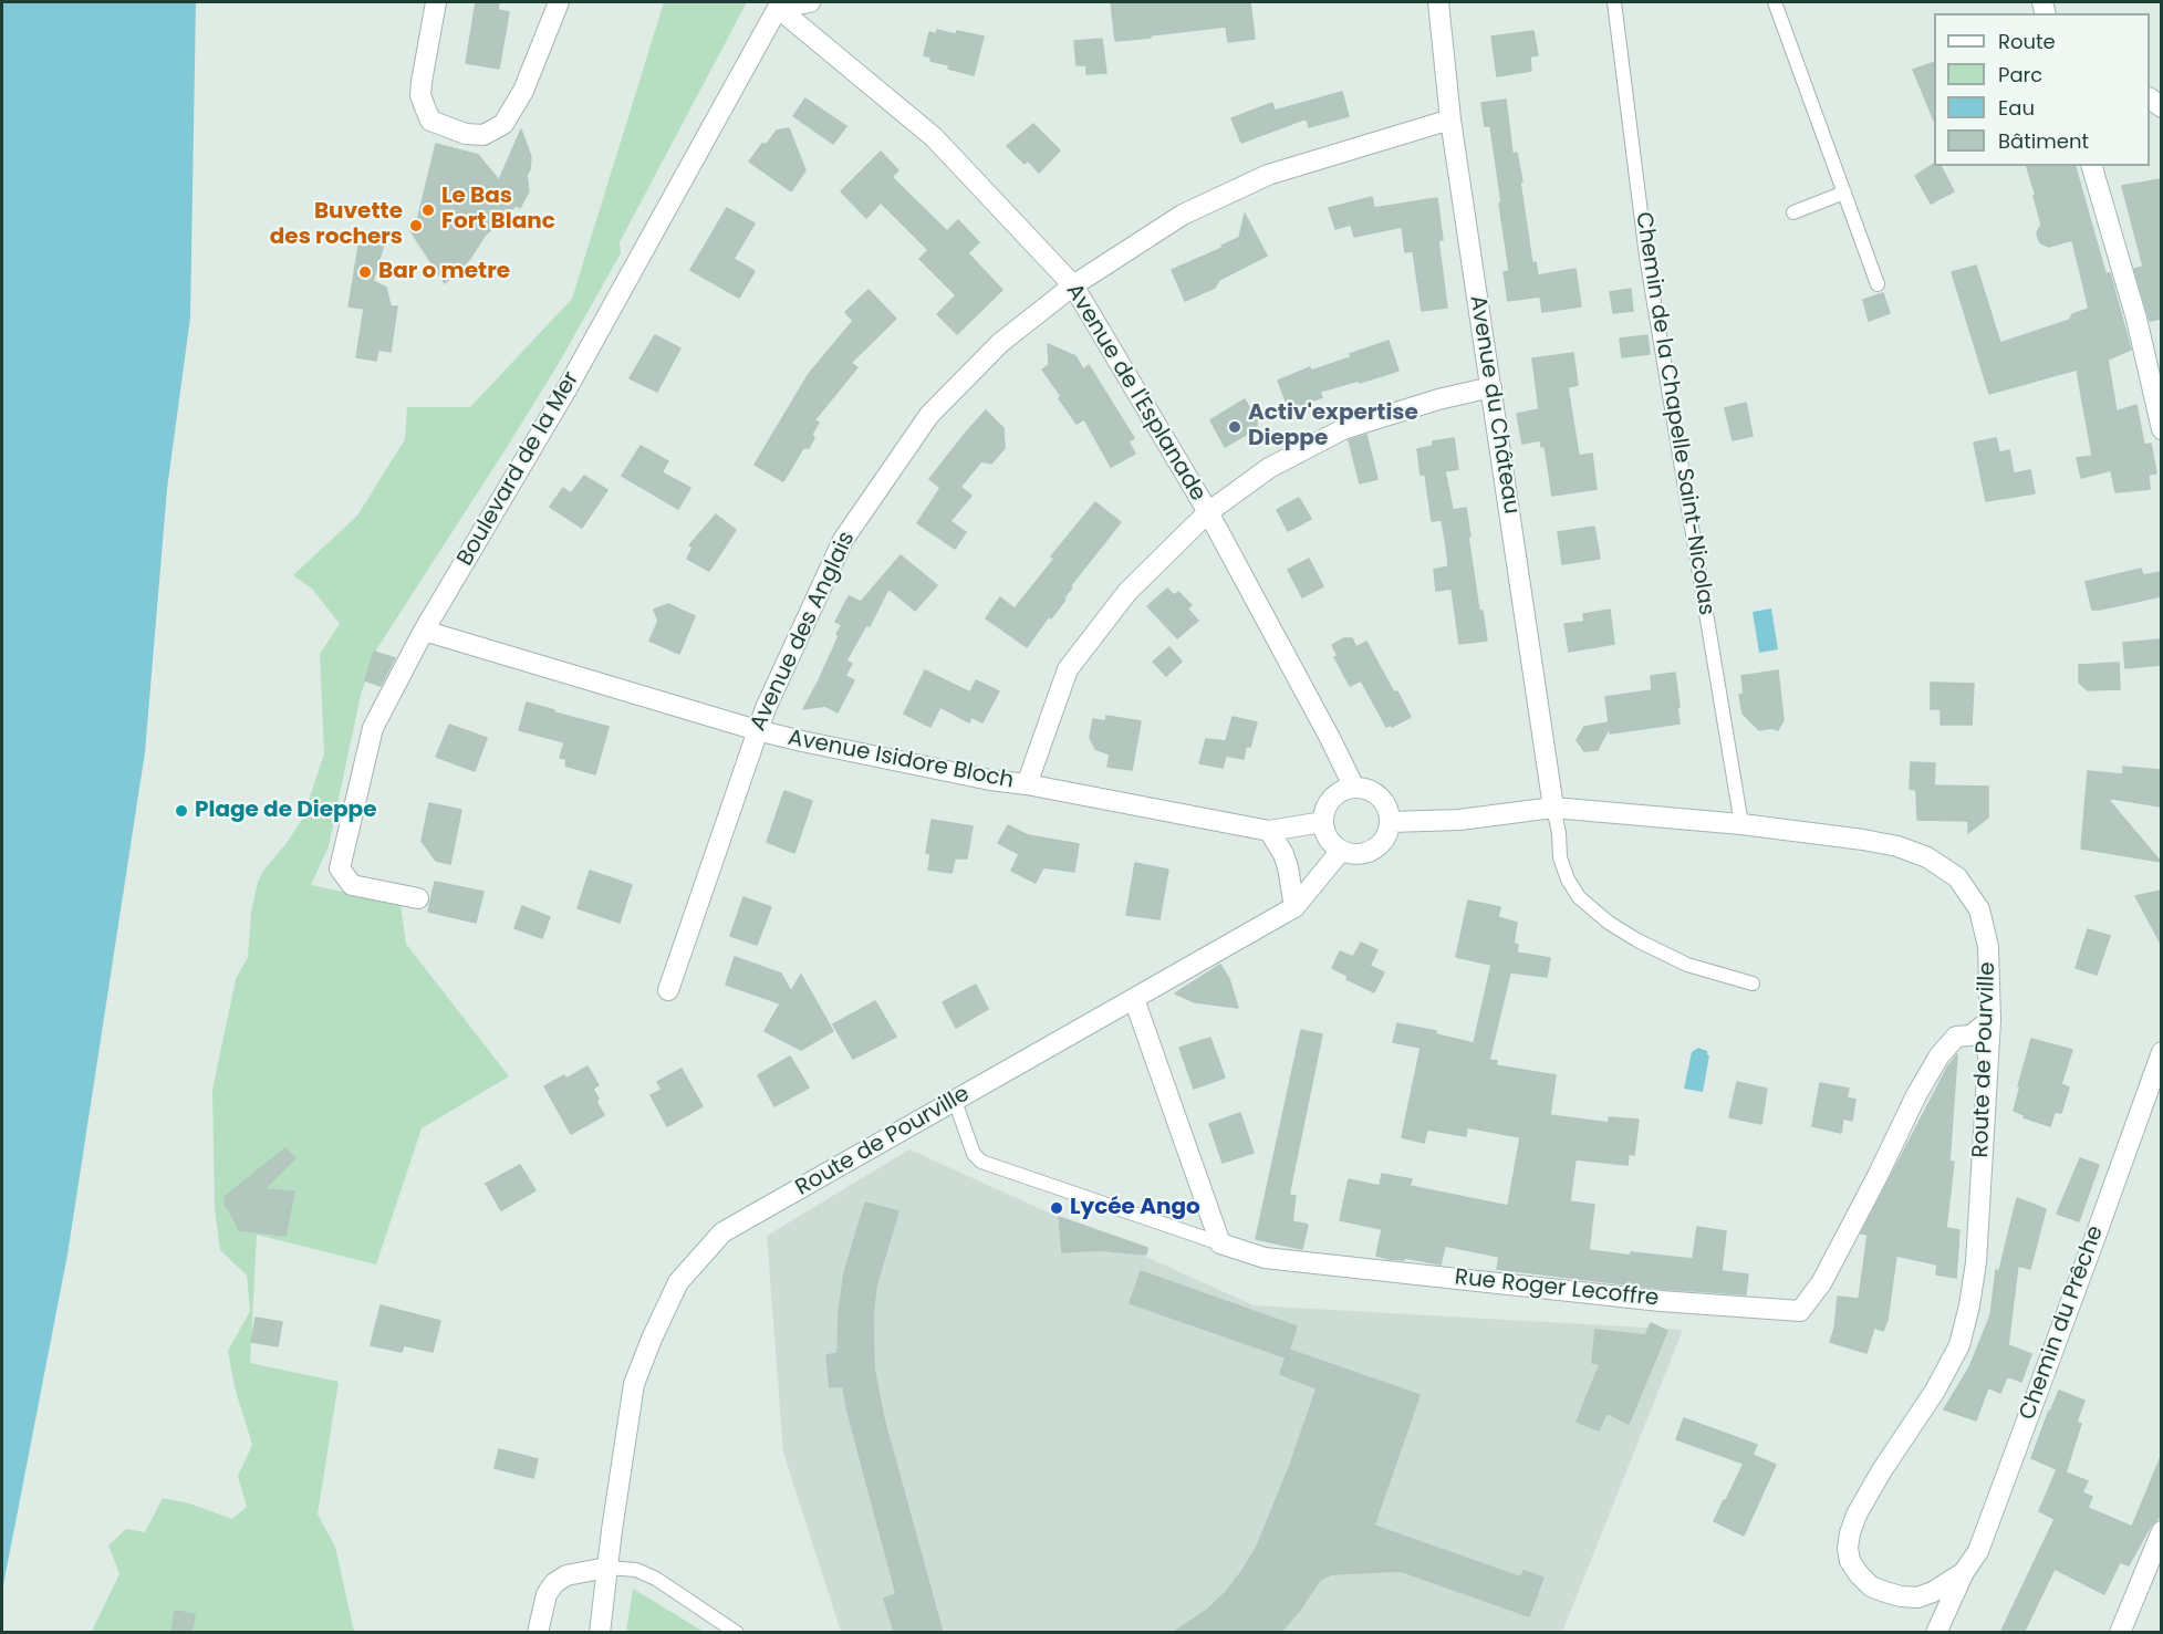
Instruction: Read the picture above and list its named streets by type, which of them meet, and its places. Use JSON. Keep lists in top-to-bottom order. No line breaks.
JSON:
{"streets":{"street":["Avenue de l'Esplanade","Avenue du Château","Boulevard de la Mer","Avenue des Anglais","Avenue Isidore Bloch","Route de Pourville","Rue Roger Lecoffre","Chemin du Prêche"],"lane":["Chemin de la Chapelle Saint-Nicolas"]},"crossings":[["Avenue de l'Esplanade","Boulevard de la Mer"],["Avenue de l'Esplanade","Avenue des Anglais"],["Avenue de l'Esplanade","Avenue Isidore Bloch"],["Avenue de l'Esplanade","Route de Pourville"],["Avenue du Château","Avenue des Anglais"],["Avenue du Château","Route de Pourville"],["Chemin de la Chapelle Saint-Nicolas","Route de Pourville"],["Boulevard de la Mer","Avenue Isidore Bloch"],["Avenue des Anglais","Avenue Isidore Bloch"],["Avenue Isidore Bloch","Route de Pourville"],["Route de Pourville","Rue Roger Lecoffre"],["Route de Pourville","Chemin du Prêche"]],"places":["Le Bas Fort Blanc","Buvette des rochers","Bar o metre","Activ'expertise Dieppe","Plage de Dieppe","Lycée Ango"],"legend":["Route","Parc","Eau","Bâtiment"]}
